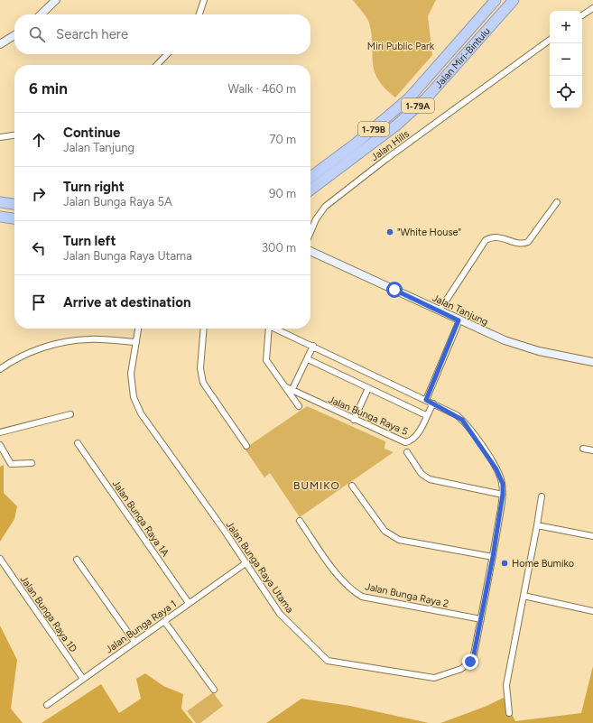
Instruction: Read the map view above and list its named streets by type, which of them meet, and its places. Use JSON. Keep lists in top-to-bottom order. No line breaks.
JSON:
{"streets":{"highway":["Jalan Miri-Bintulu","1-79A","1-79B"],"street":["Jalan Hills","Jalan Tanjung","Jalan Bunga Raya 5","Jalan Bunga Raya 1A","Jalan Bunga Raya Utama","Jalan Bunga Raya 2","Jalan Bunga Raya 1D","Jalan Bunga Raya 1"]},"crossings":[["Jalan Bunga Raya 5","Jalan Bunga Raya Utama"],["Jalan Bunga Raya 1A","Jalan Bunga Raya 1"],["Jalan Bunga Raya Utama","Jalan Bunga Raya 2"],["Jalan Bunga Raya Utama","Jalan Bunga Raya 1"],["Jalan Bunga Raya 1D","Jalan Bunga Raya 1"]],"districts":["BUMIKO"],"parks":["Miri Public Park"],"places":["\"White House\"","Home Bumiko"],"page":{"map_buttons":["+","−"],"search":"Search here","heading":["6 min","Walk · 460 m"],"list":[["Continue","Jalan Tanjung","70 m"],["Turn right","Jalan Bunga Raya 5A","90 m"],["Turn left","Jalan Bunga Raya Utama","300 m"],"Arrive at destination"]}}
